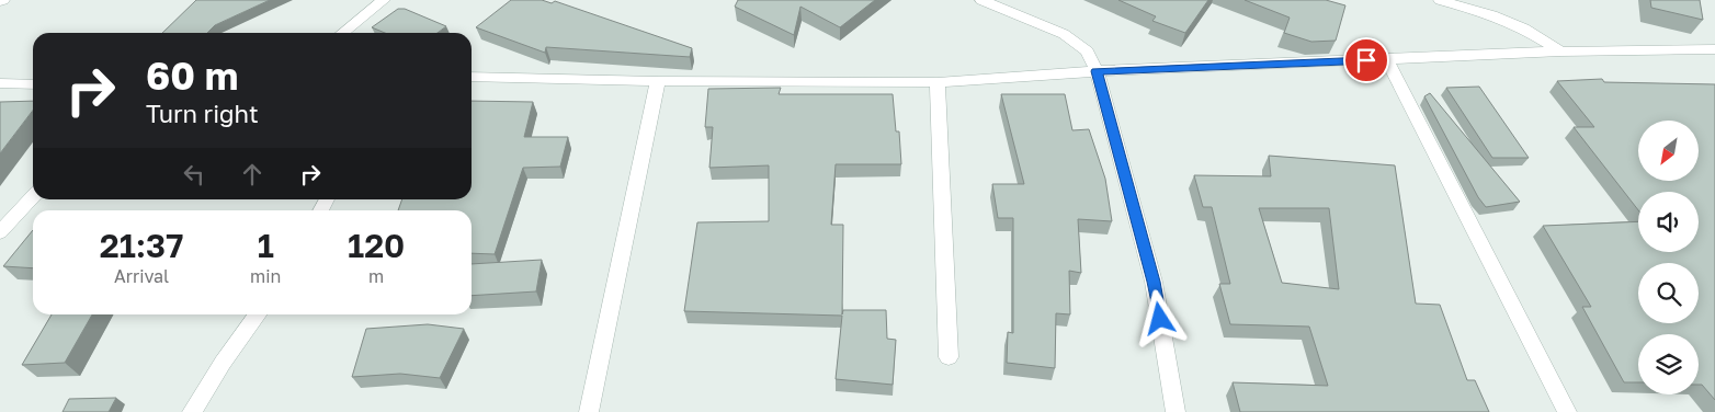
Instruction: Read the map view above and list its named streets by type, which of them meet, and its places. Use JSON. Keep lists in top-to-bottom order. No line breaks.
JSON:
{"north":"bottom left","page":{"turn":["60 m","Turn right"],"eta":["21:37","Arrival","1","min","120","m"]}}
